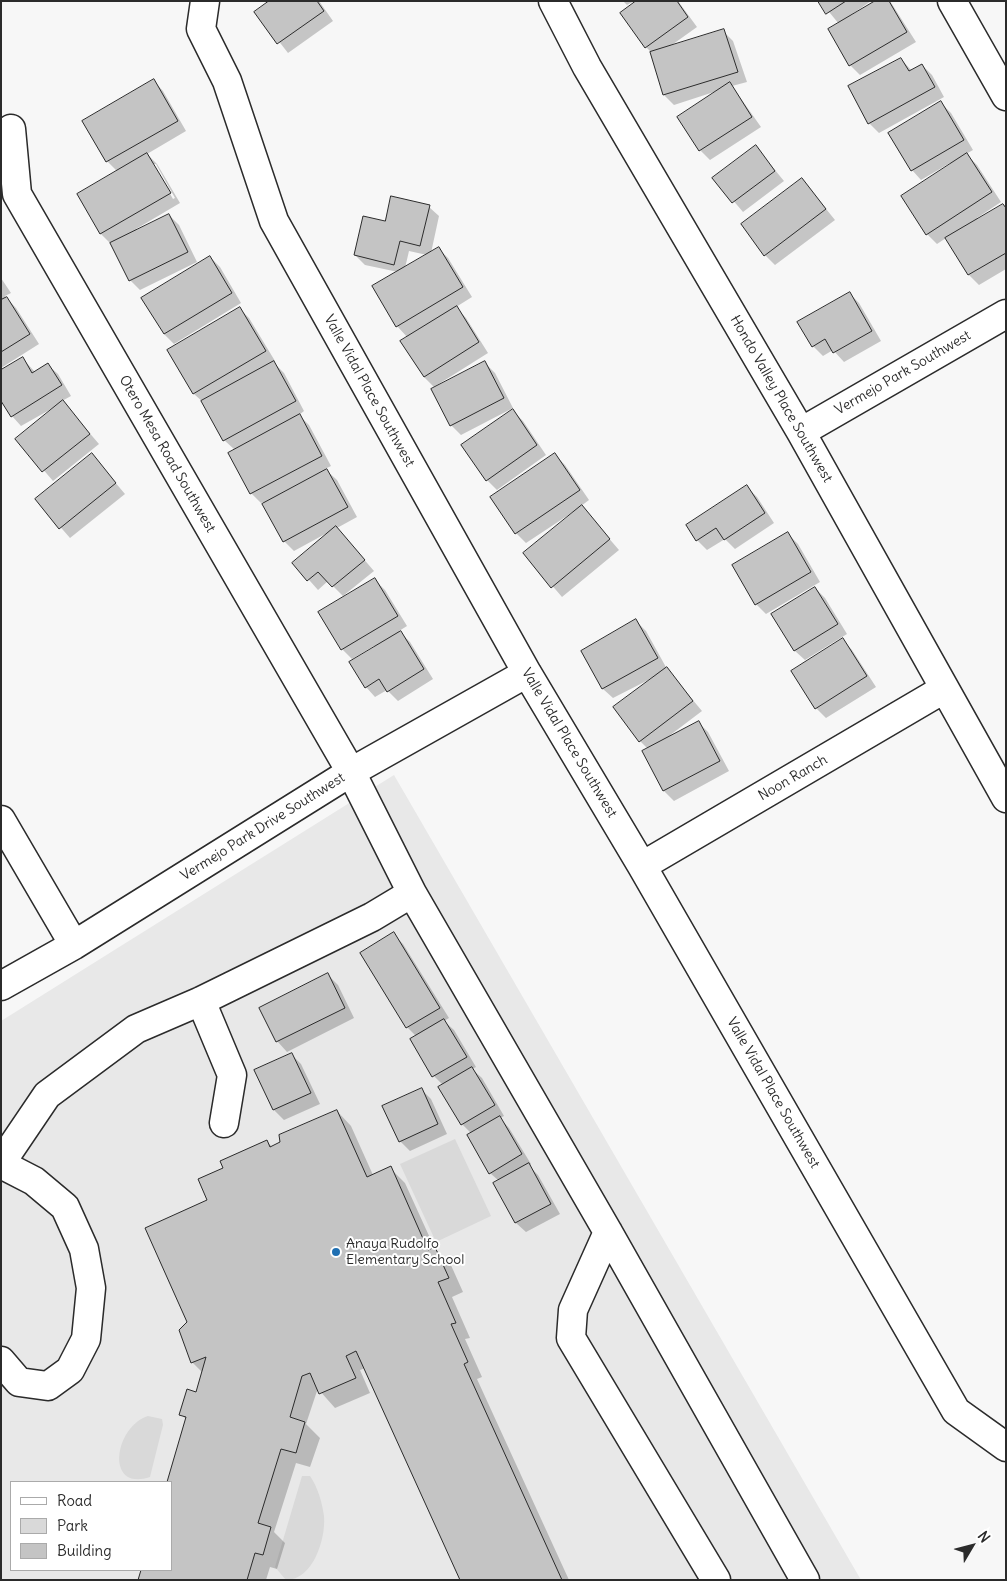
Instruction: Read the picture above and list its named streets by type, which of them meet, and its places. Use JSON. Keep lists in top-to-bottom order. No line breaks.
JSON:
{"streets":{"street":["Vermejo Park Southwest","Valle Vidal Place Southwest","Hondo Valley Place Southwest","Otero Mesa Road Southwest","Noon Ranch","Vermejo Park Drive Southwest"]},"crossings":[["Vermejo Park Southwest","Hondo Valley Place Southwest"],["Valle Vidal Place Southwest","Noon Ranch"],["Valle Vidal Place Southwest","Vermejo Park Drive Southwest"],["Hondo Valley Place Southwest","Noon Ranch"],["Otero Mesa Road Southwest","Vermejo Park Drive Southwest"]],"places":["Anaya Rudolfo Elementary School"],"legend":["Road","Park","Building"],"north":"top right"}
